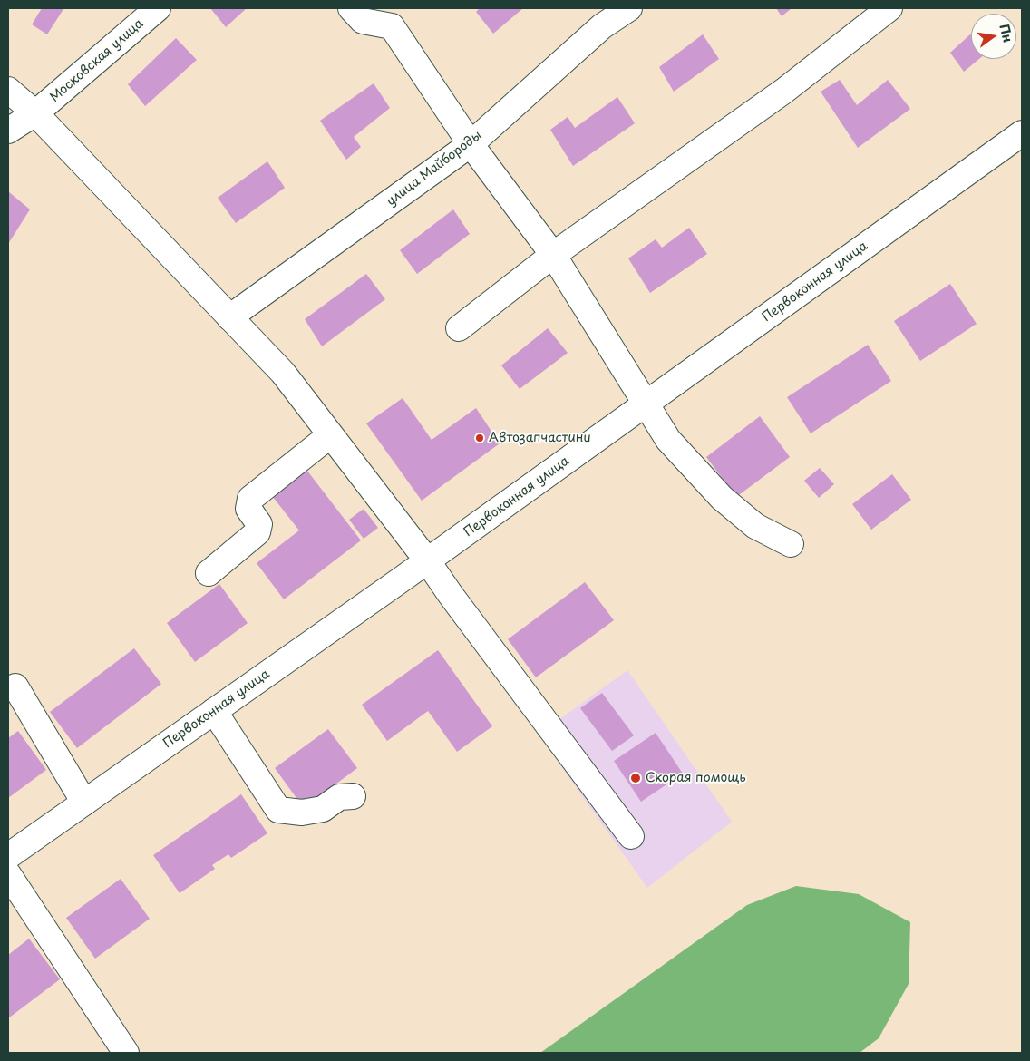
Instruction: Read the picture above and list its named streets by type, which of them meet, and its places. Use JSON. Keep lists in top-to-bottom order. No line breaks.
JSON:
{"streets":{"main road":["Московская улица","улица Майбороды","Первоконная улица"]},"places":["Автозапчастини","Скорая помощь"],"north":"right"}
